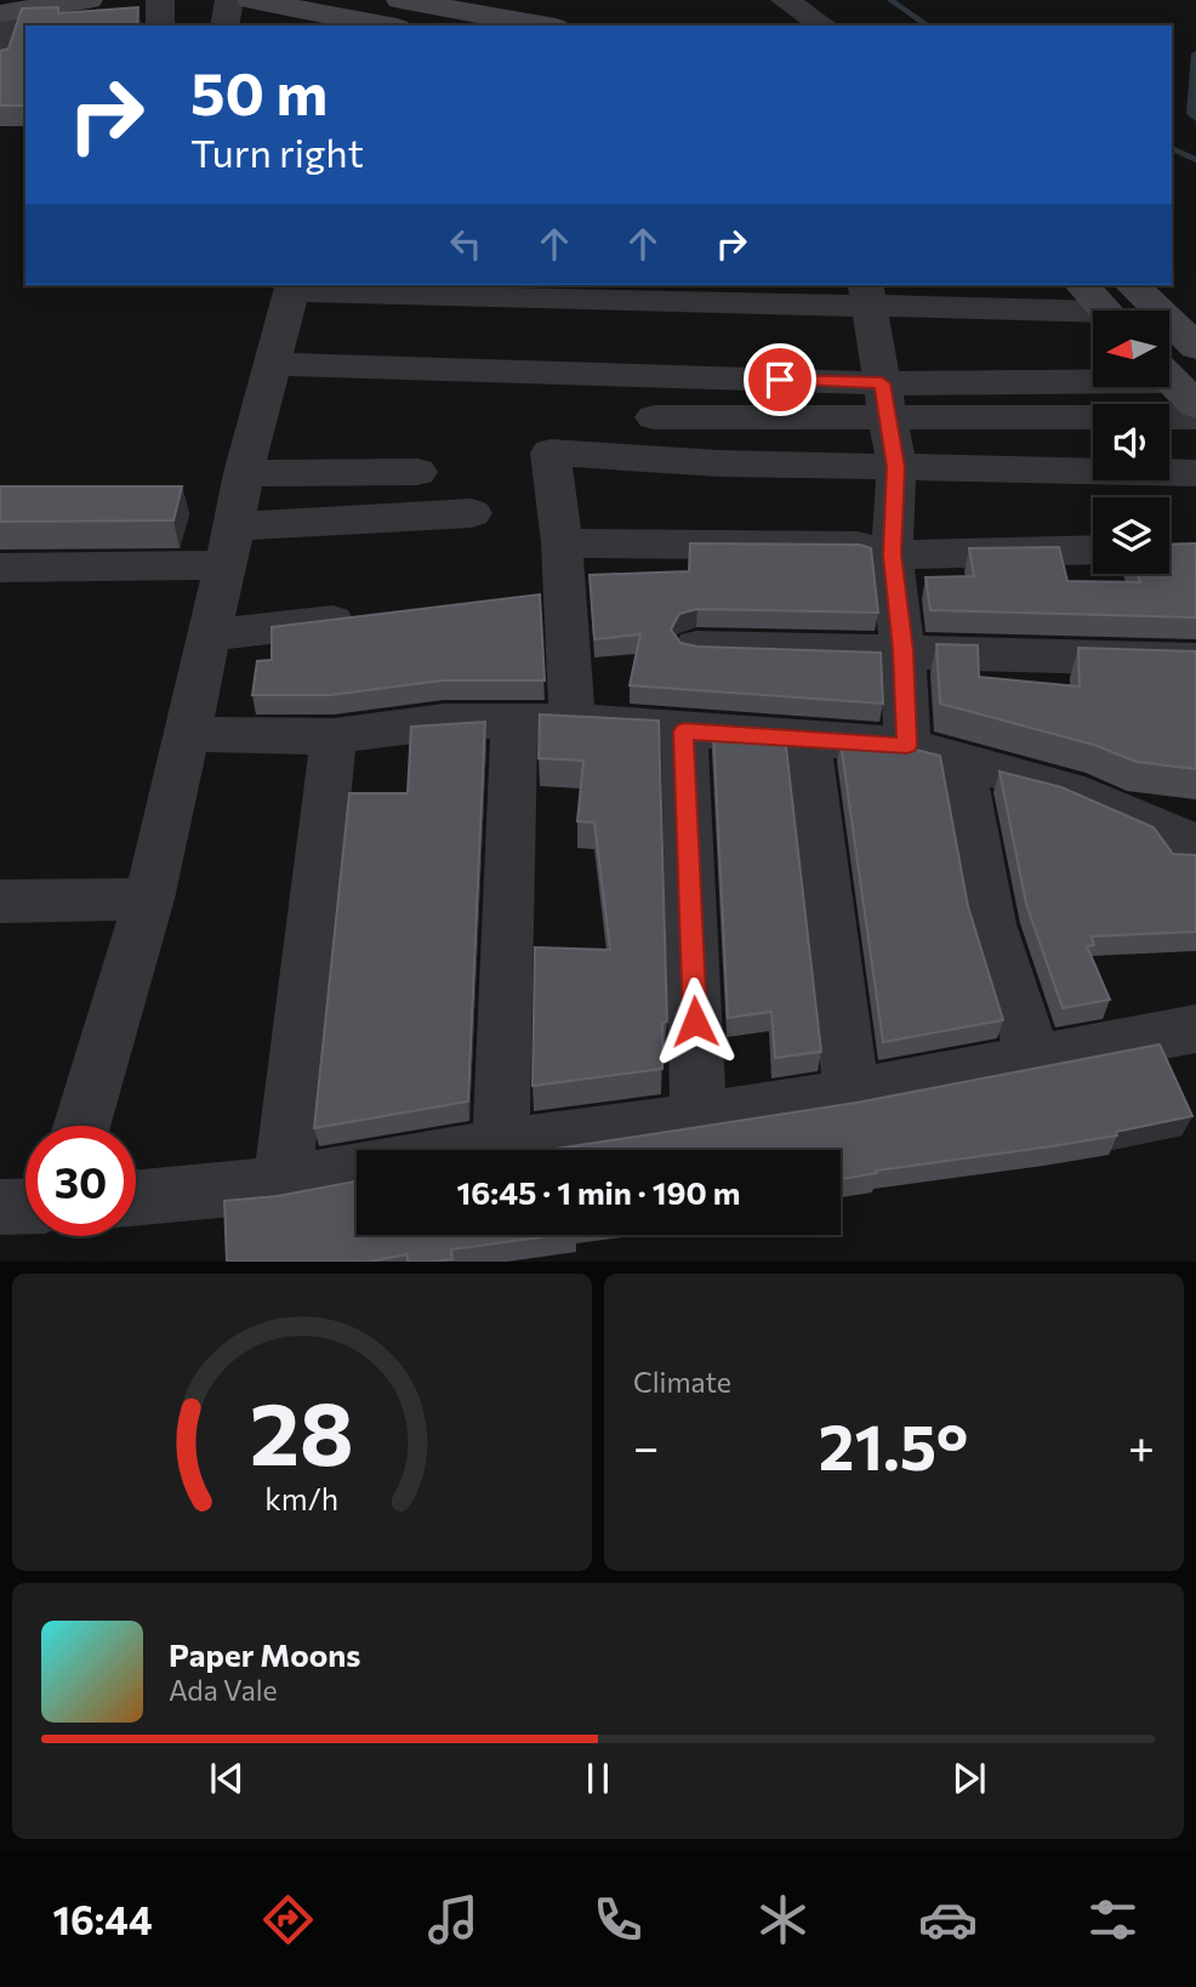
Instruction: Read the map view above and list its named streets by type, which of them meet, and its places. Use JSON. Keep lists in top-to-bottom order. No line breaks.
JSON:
{"north":"left","page":{"turn":["50 m","Turn right"],"limit":"30","trip":"16:45 · 1 min · 190 m","tile":"Climate","heat":["−","21.5°","+"],"song":["Paper Moons","Ada Vale"],"tabs":"16:44","gauge":["28","km/h"]}}
